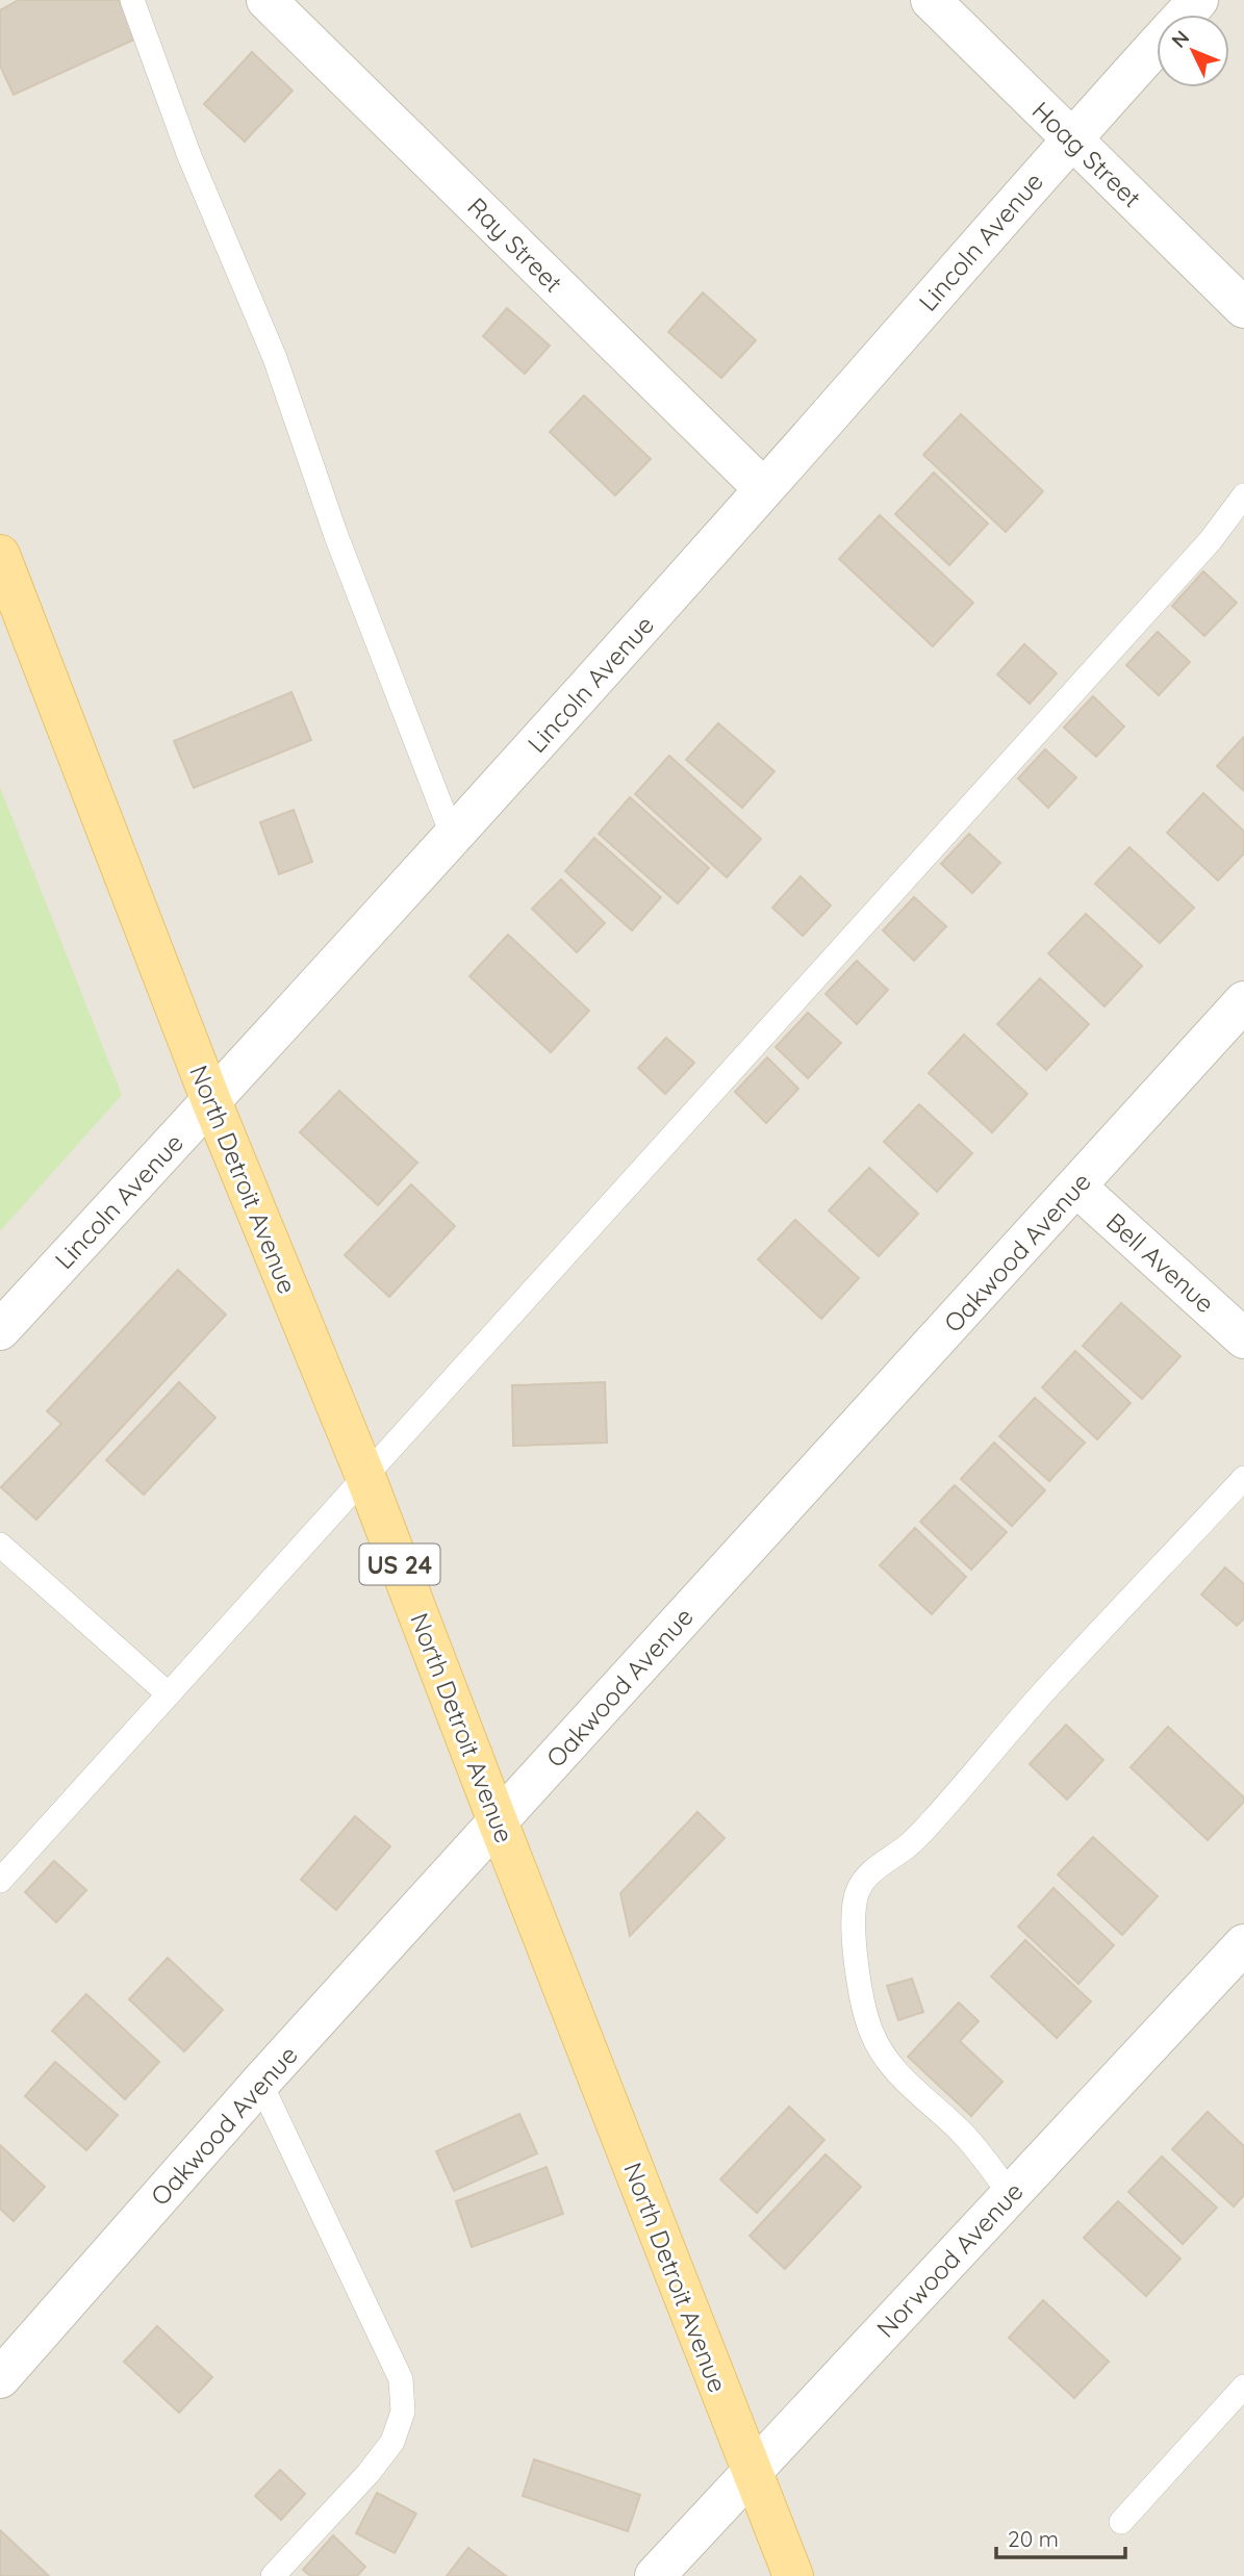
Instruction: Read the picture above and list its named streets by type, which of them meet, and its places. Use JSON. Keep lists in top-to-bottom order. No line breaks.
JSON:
{"streets":{"main road":["North Detroit Avenue","US 24"],"street":["Hoag Street","Lincoln Avenue","Ray Street","Oakwood Avenue","Bell Avenue","Norwood Avenue"]},"crossings":[["Hoag Street","Lincoln Avenue"],["Lincoln Avenue","Ray Street"],["Lincoln Avenue","North Detroit Avenue"],["North Detroit Avenue","Oakwood Avenue"],["North Detroit Avenue","Norwood Avenue"],["Oakwood Avenue","Bell Avenue"]],"scale_bar":"20 m","north":"top left"}
